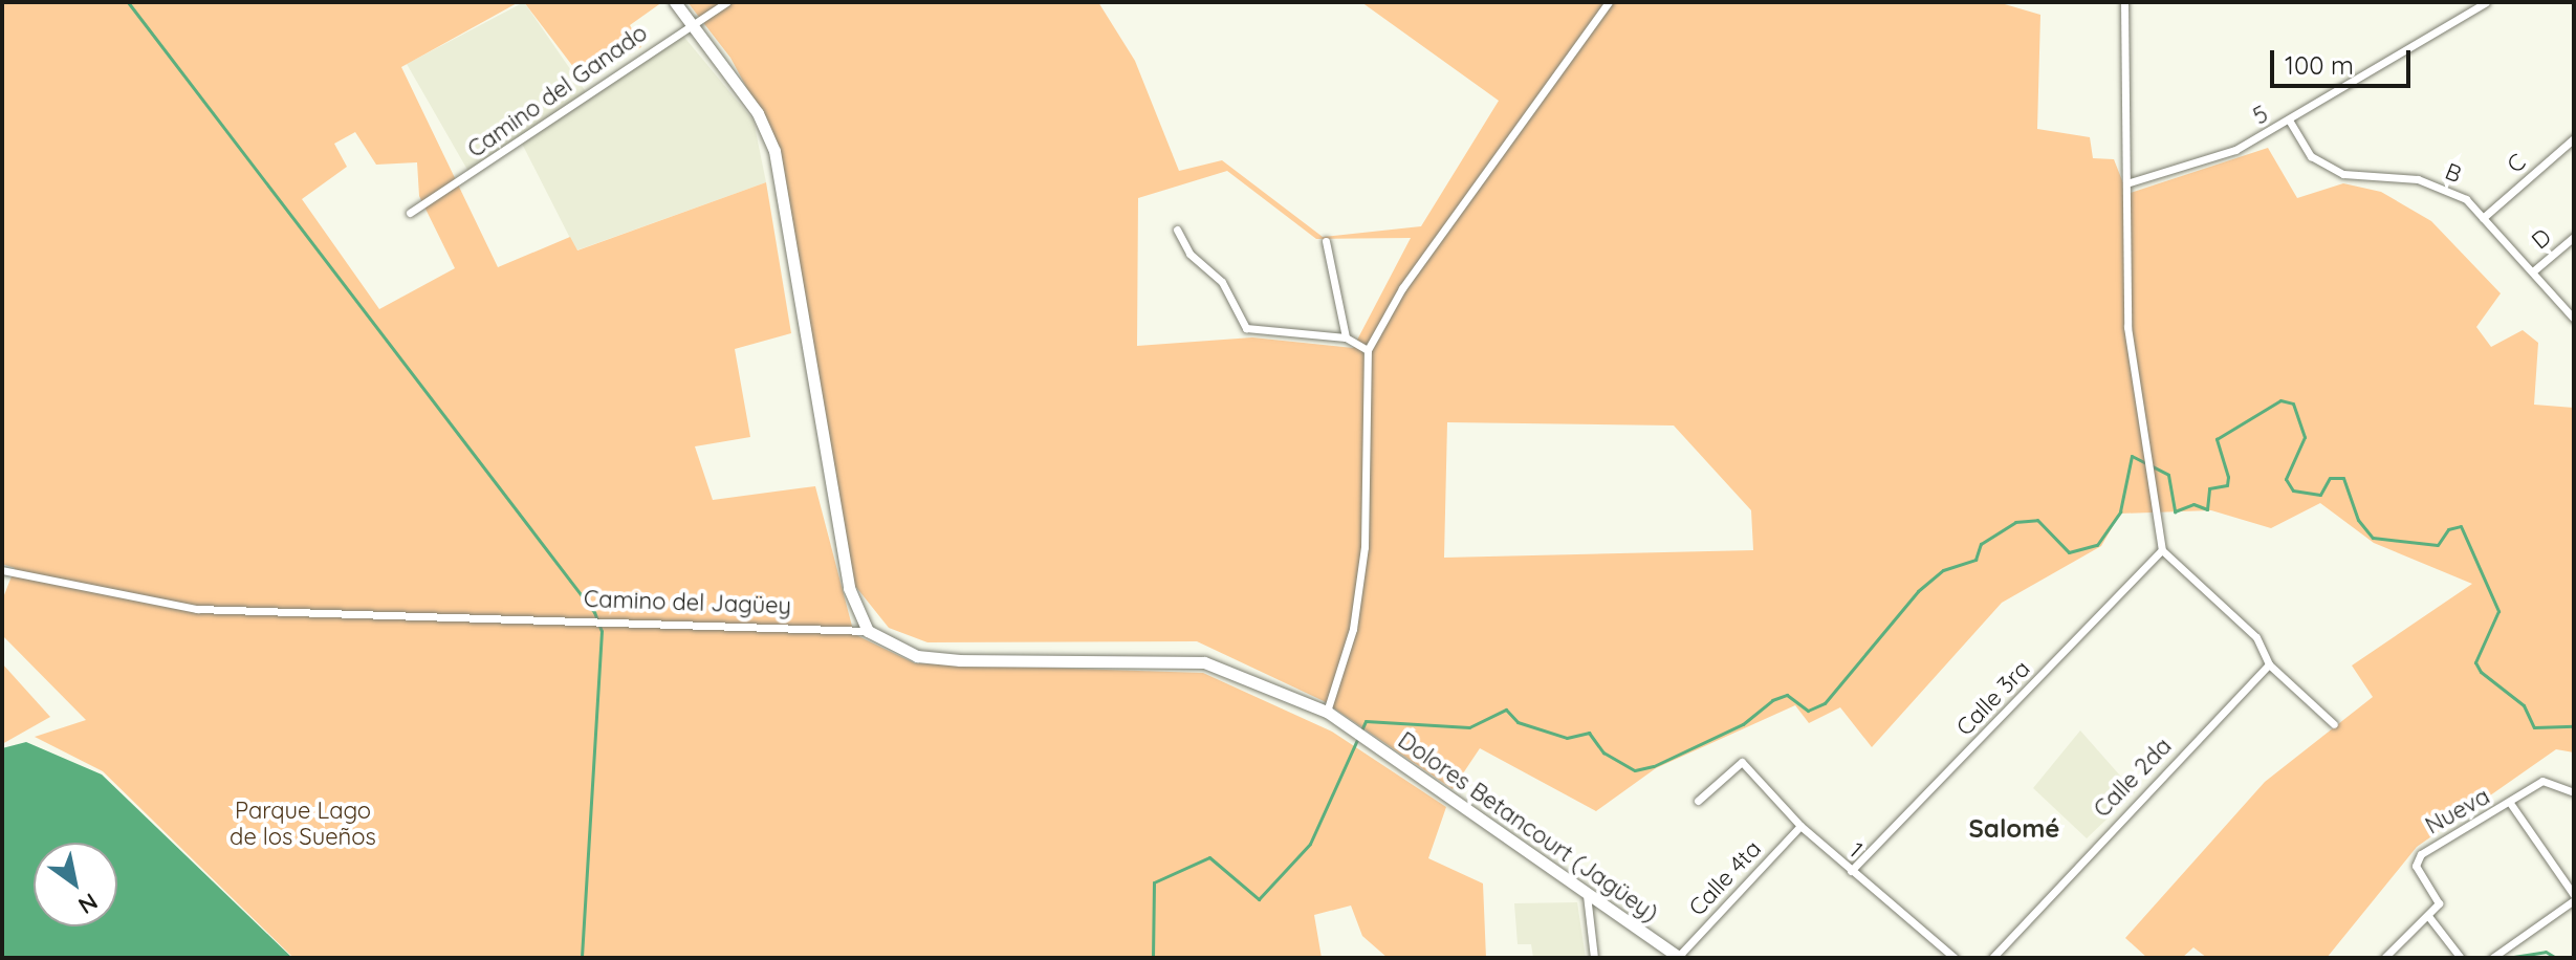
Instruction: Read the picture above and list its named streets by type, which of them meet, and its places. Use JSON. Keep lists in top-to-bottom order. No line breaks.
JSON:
{"streets":{"street":["Camino del Ganado","5","C","B","D","Camino del Jagüey","Calle 3ra","Calle 2da","Nueva","Dolores Betancourt (Jagüey)","1","Calle 4ta"]},"crossings":[["5","B"],["C","B"],["B","D"],["Camino del Jagüey","Dolores Betancourt (Jagüey)"],["Calle 3ra","1"],["Dolores Betancourt (Jagüey)","Calle 4ta"],["1","Calle 4ta"]],"districts":["Salomé"],"parks":["Parque Lago de los Sueños"],"scale_bar":"100 m","north":"bottom right"}
